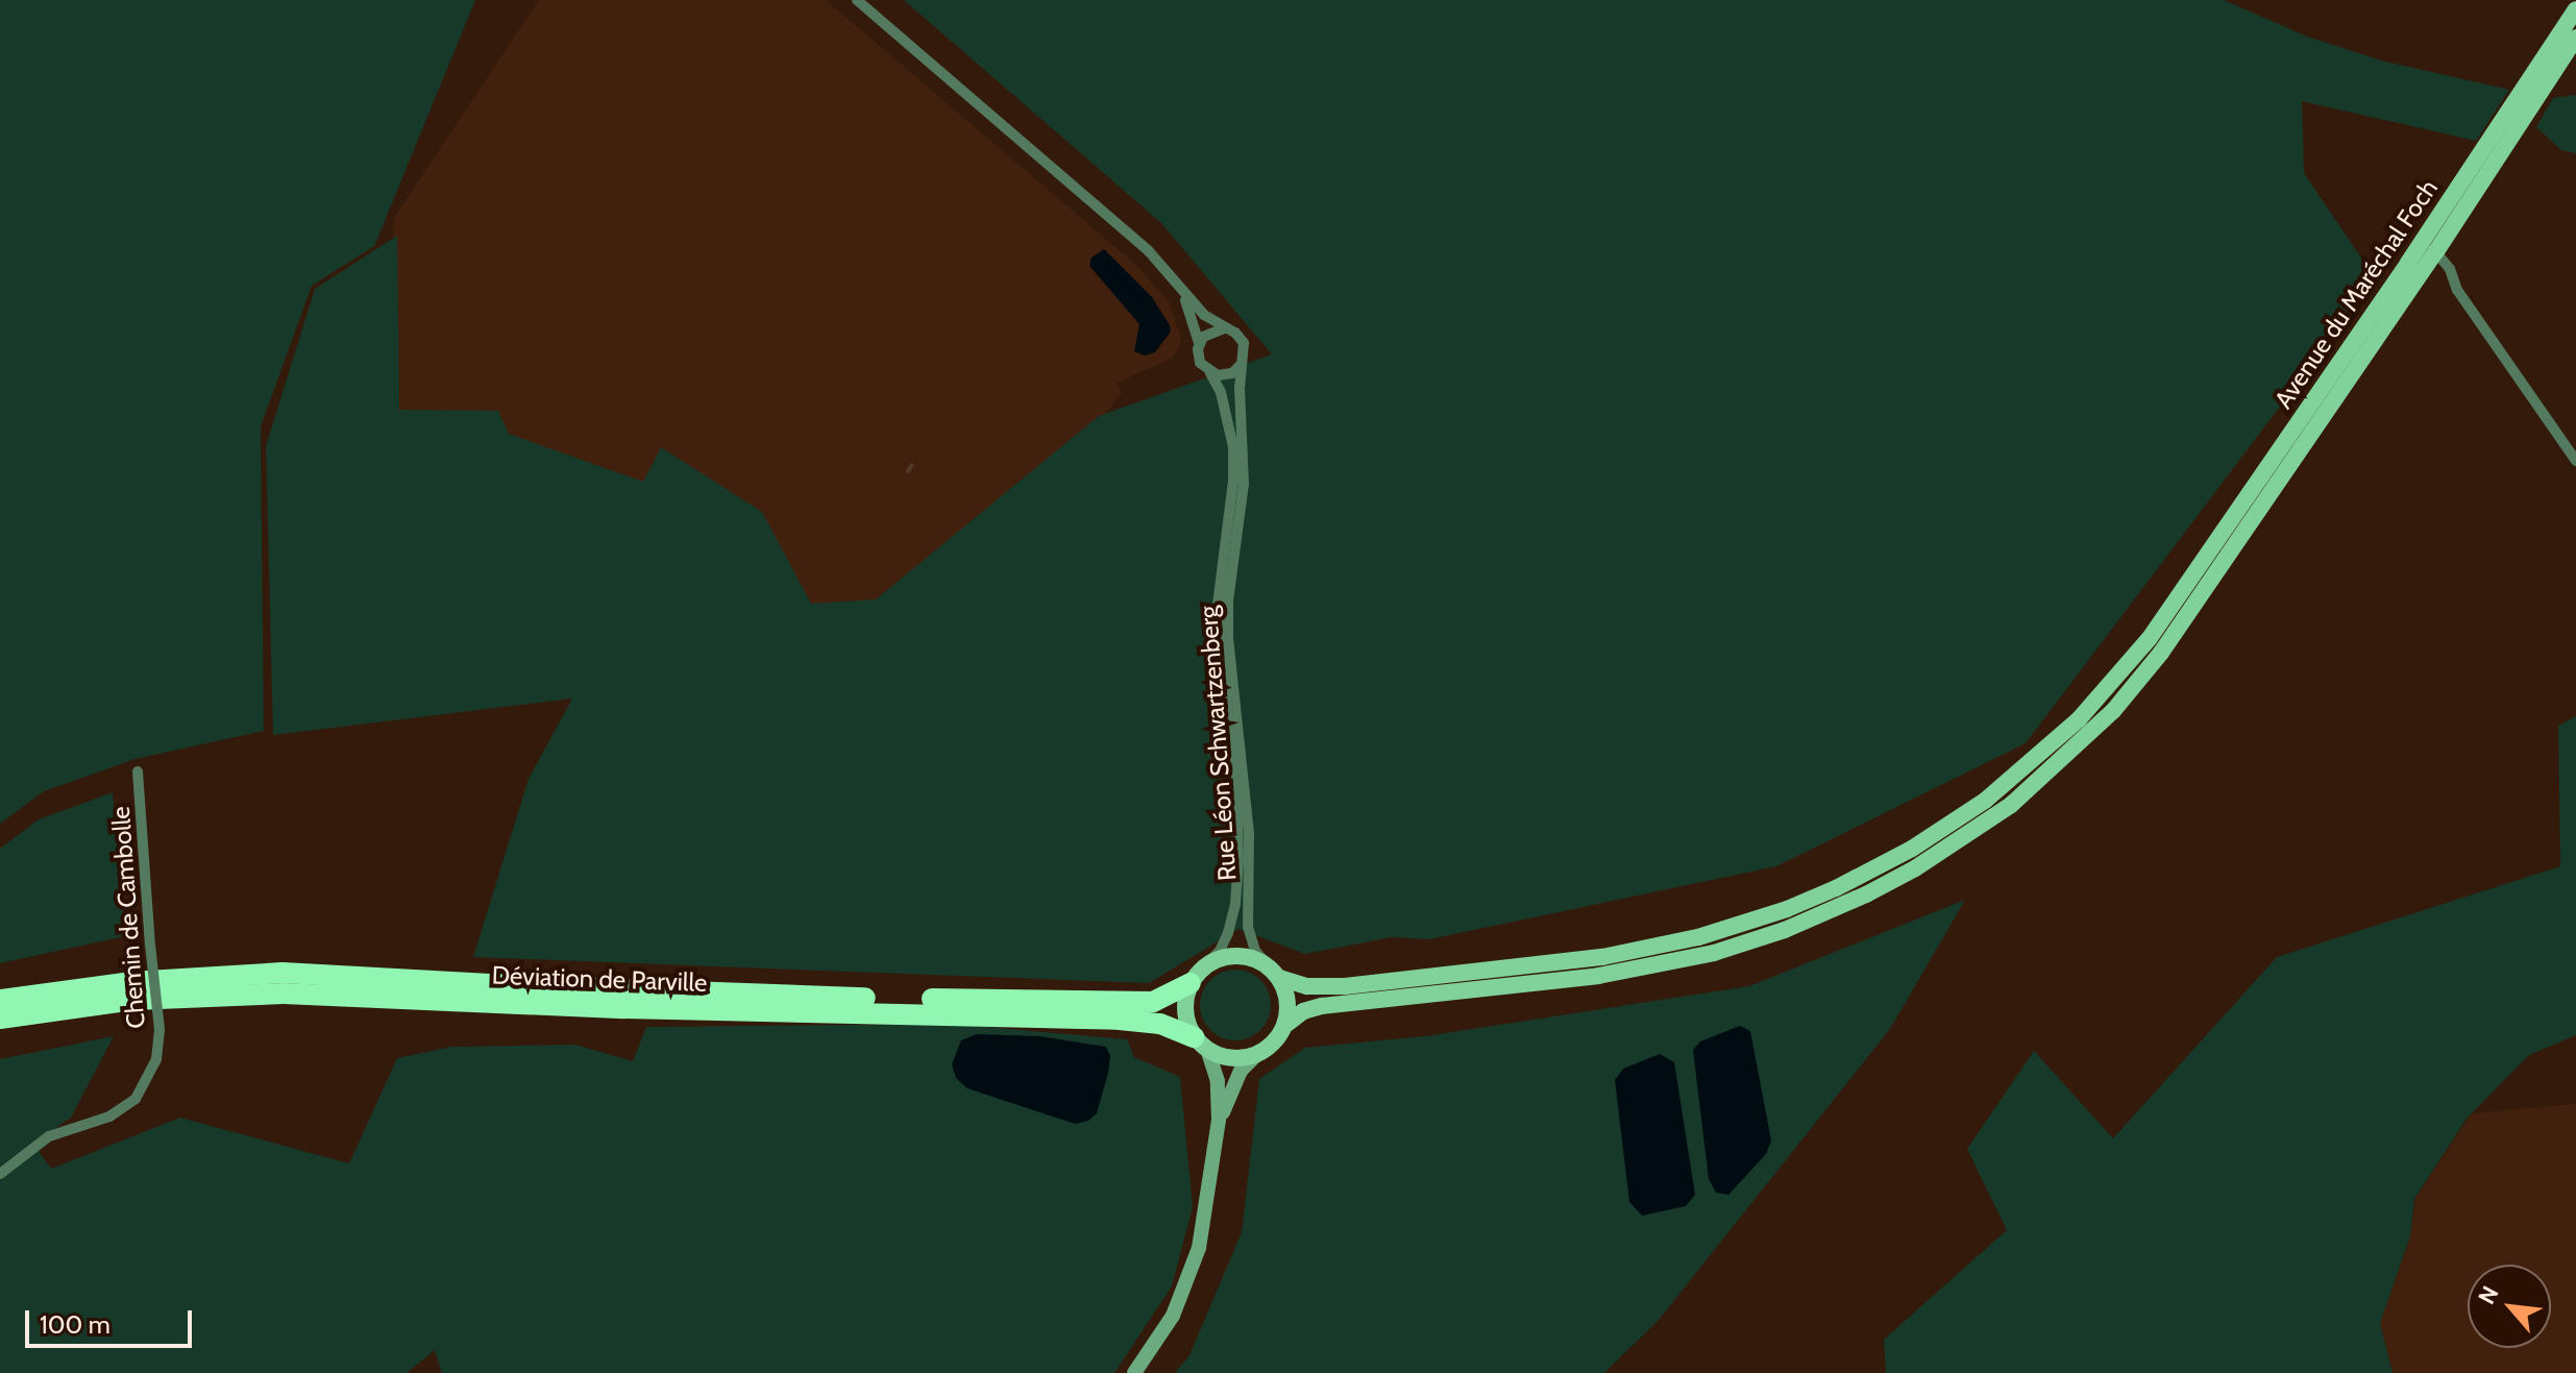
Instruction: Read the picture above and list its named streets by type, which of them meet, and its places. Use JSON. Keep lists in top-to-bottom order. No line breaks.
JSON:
{"streets":{"highway":["Déviation de Parville"],"main road":["Avenue du Maréchal Foch"],"street":["Rue Léon Schwartzenberg","Chemin de Cambolle"]},"crossings":[["Avenue du Maréchal Foch","Rue Léon Schwartzenberg"],["Avenue du Maréchal Foch","Déviation de Parville"],["Rue Léon Schwartzenberg","Déviation de Parville"]],"scale_bar":"100 m","north":"top left"}
